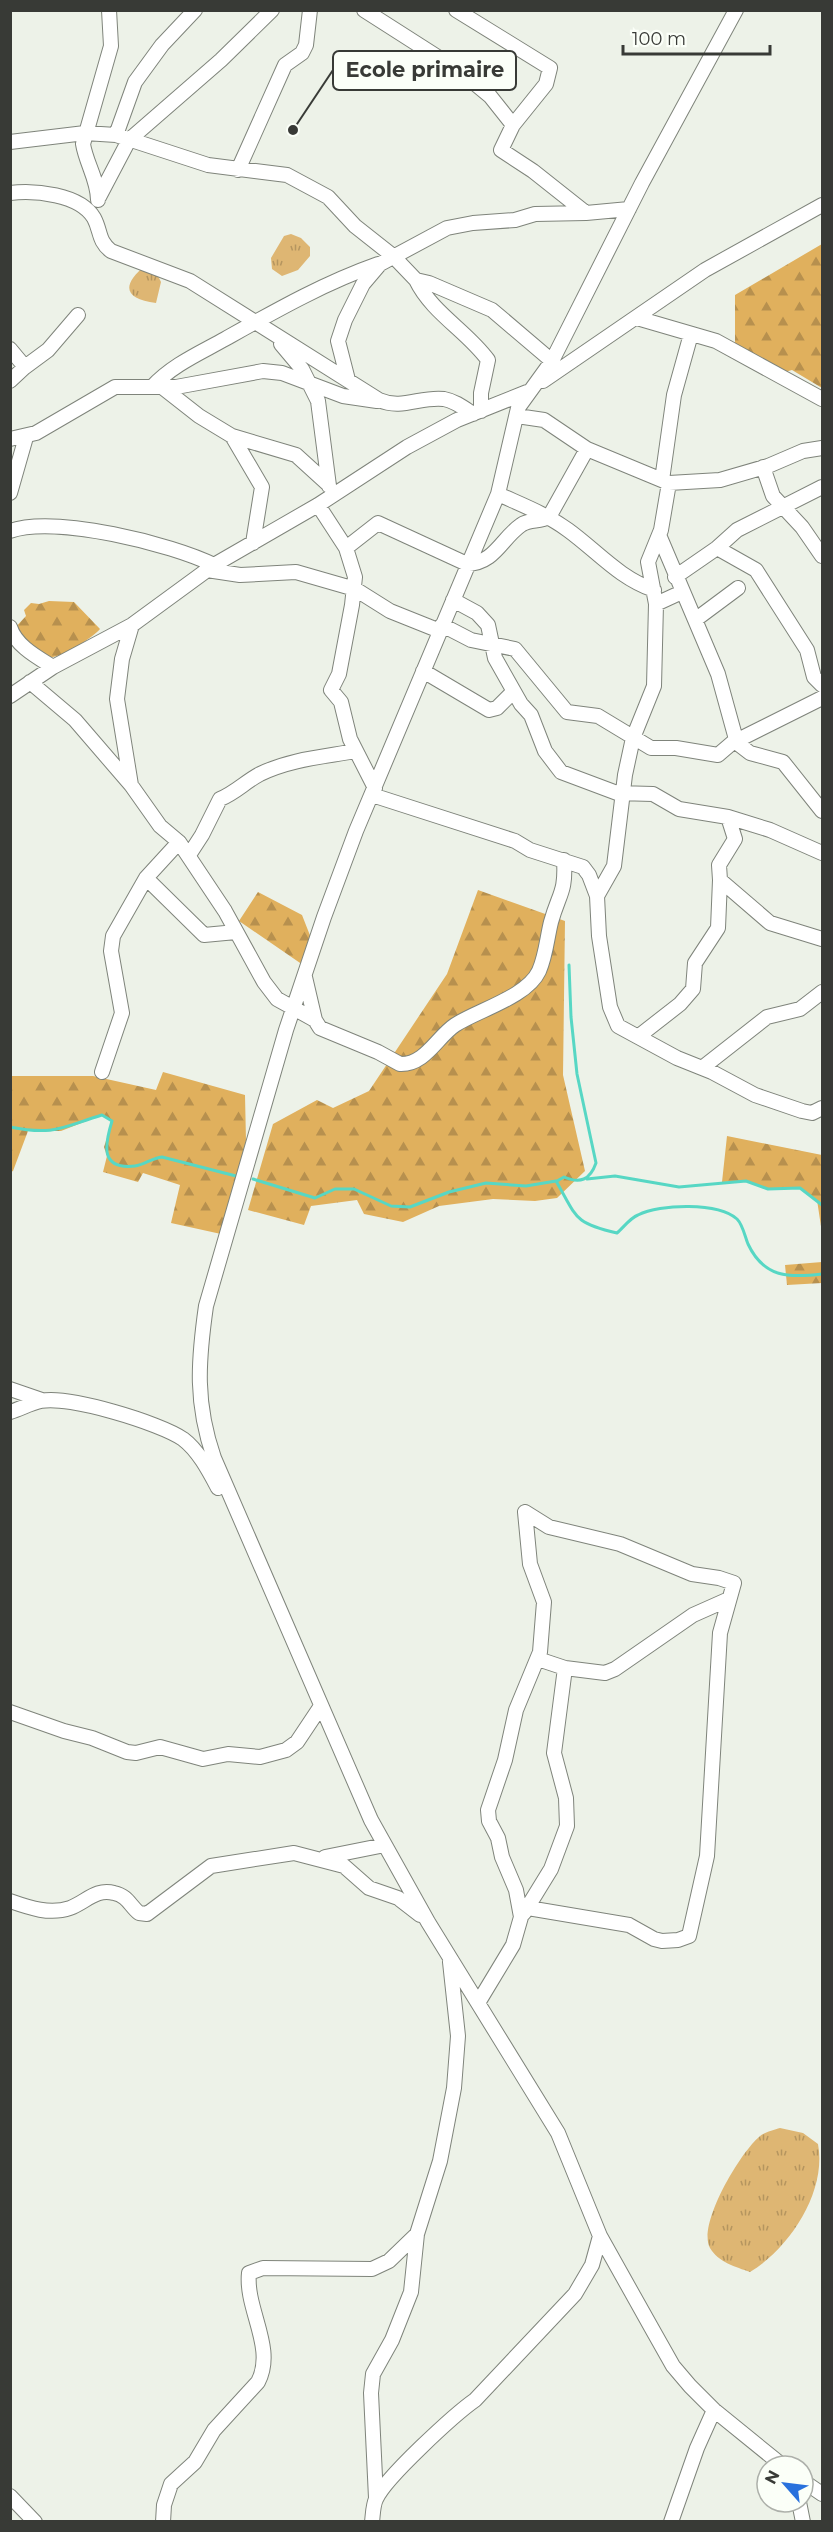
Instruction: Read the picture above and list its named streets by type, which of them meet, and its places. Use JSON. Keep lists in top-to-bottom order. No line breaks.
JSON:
{"places":["Ecole primaire"],"scale_bar":"100 m","north":"top left"}
